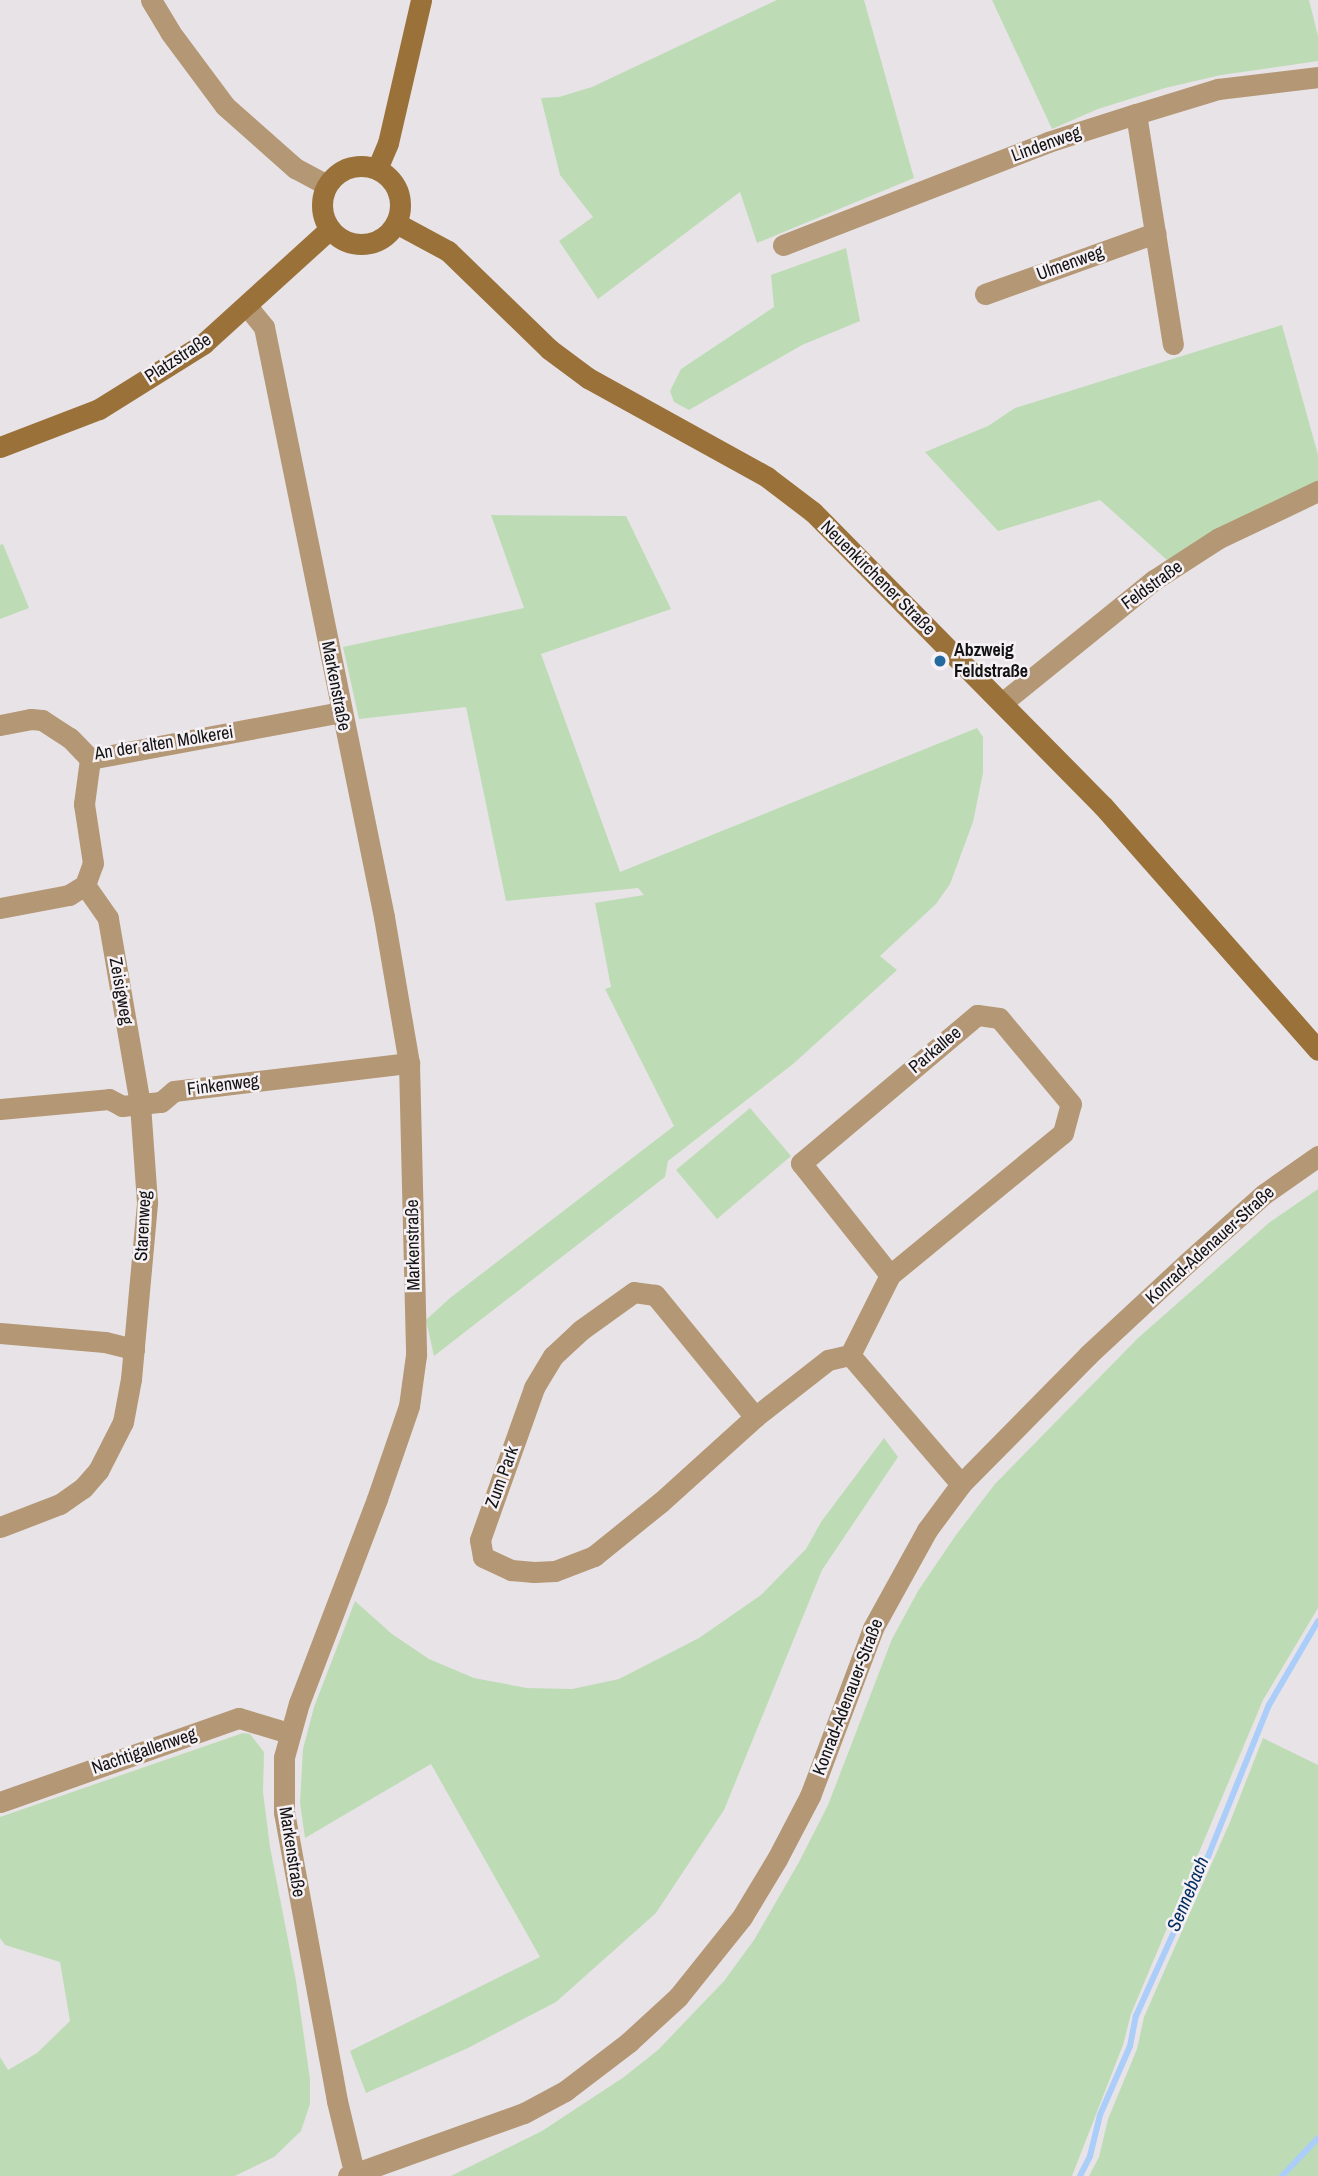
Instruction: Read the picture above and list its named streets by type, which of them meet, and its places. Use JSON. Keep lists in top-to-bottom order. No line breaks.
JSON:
{"streets":{"street":["Lindenweg","Ulmenweg","Platzstraße","Neuenkirchener Straße","Feldstraße","Markenstraße","An der alten Molkerei","Zeisigweg","Parkallee","Finkenweg","Starenweg","Konrad-Adenauer-Straße","Zum Park","Nachtigallenweg"]},"crossings":[["Platzstraße","Neuenkirchener Straße"],["Platzstraße","Markenstraße"],["Neuenkirchener Straße","Feldstraße"],["Markenstraße","An der alten Molkerei"],["Markenstraße","Finkenweg"],["Markenstraße","Konrad-Adenauer-Straße"],["Markenstraße","Nachtigallenweg"],["Zeisigweg","Finkenweg"],["Zeisigweg","Starenweg"],["Parkallee","Zum Park"],["Finkenweg","Starenweg"]],"water":["Sennebach"],"places":["Abzweig Feldstraße"]}
